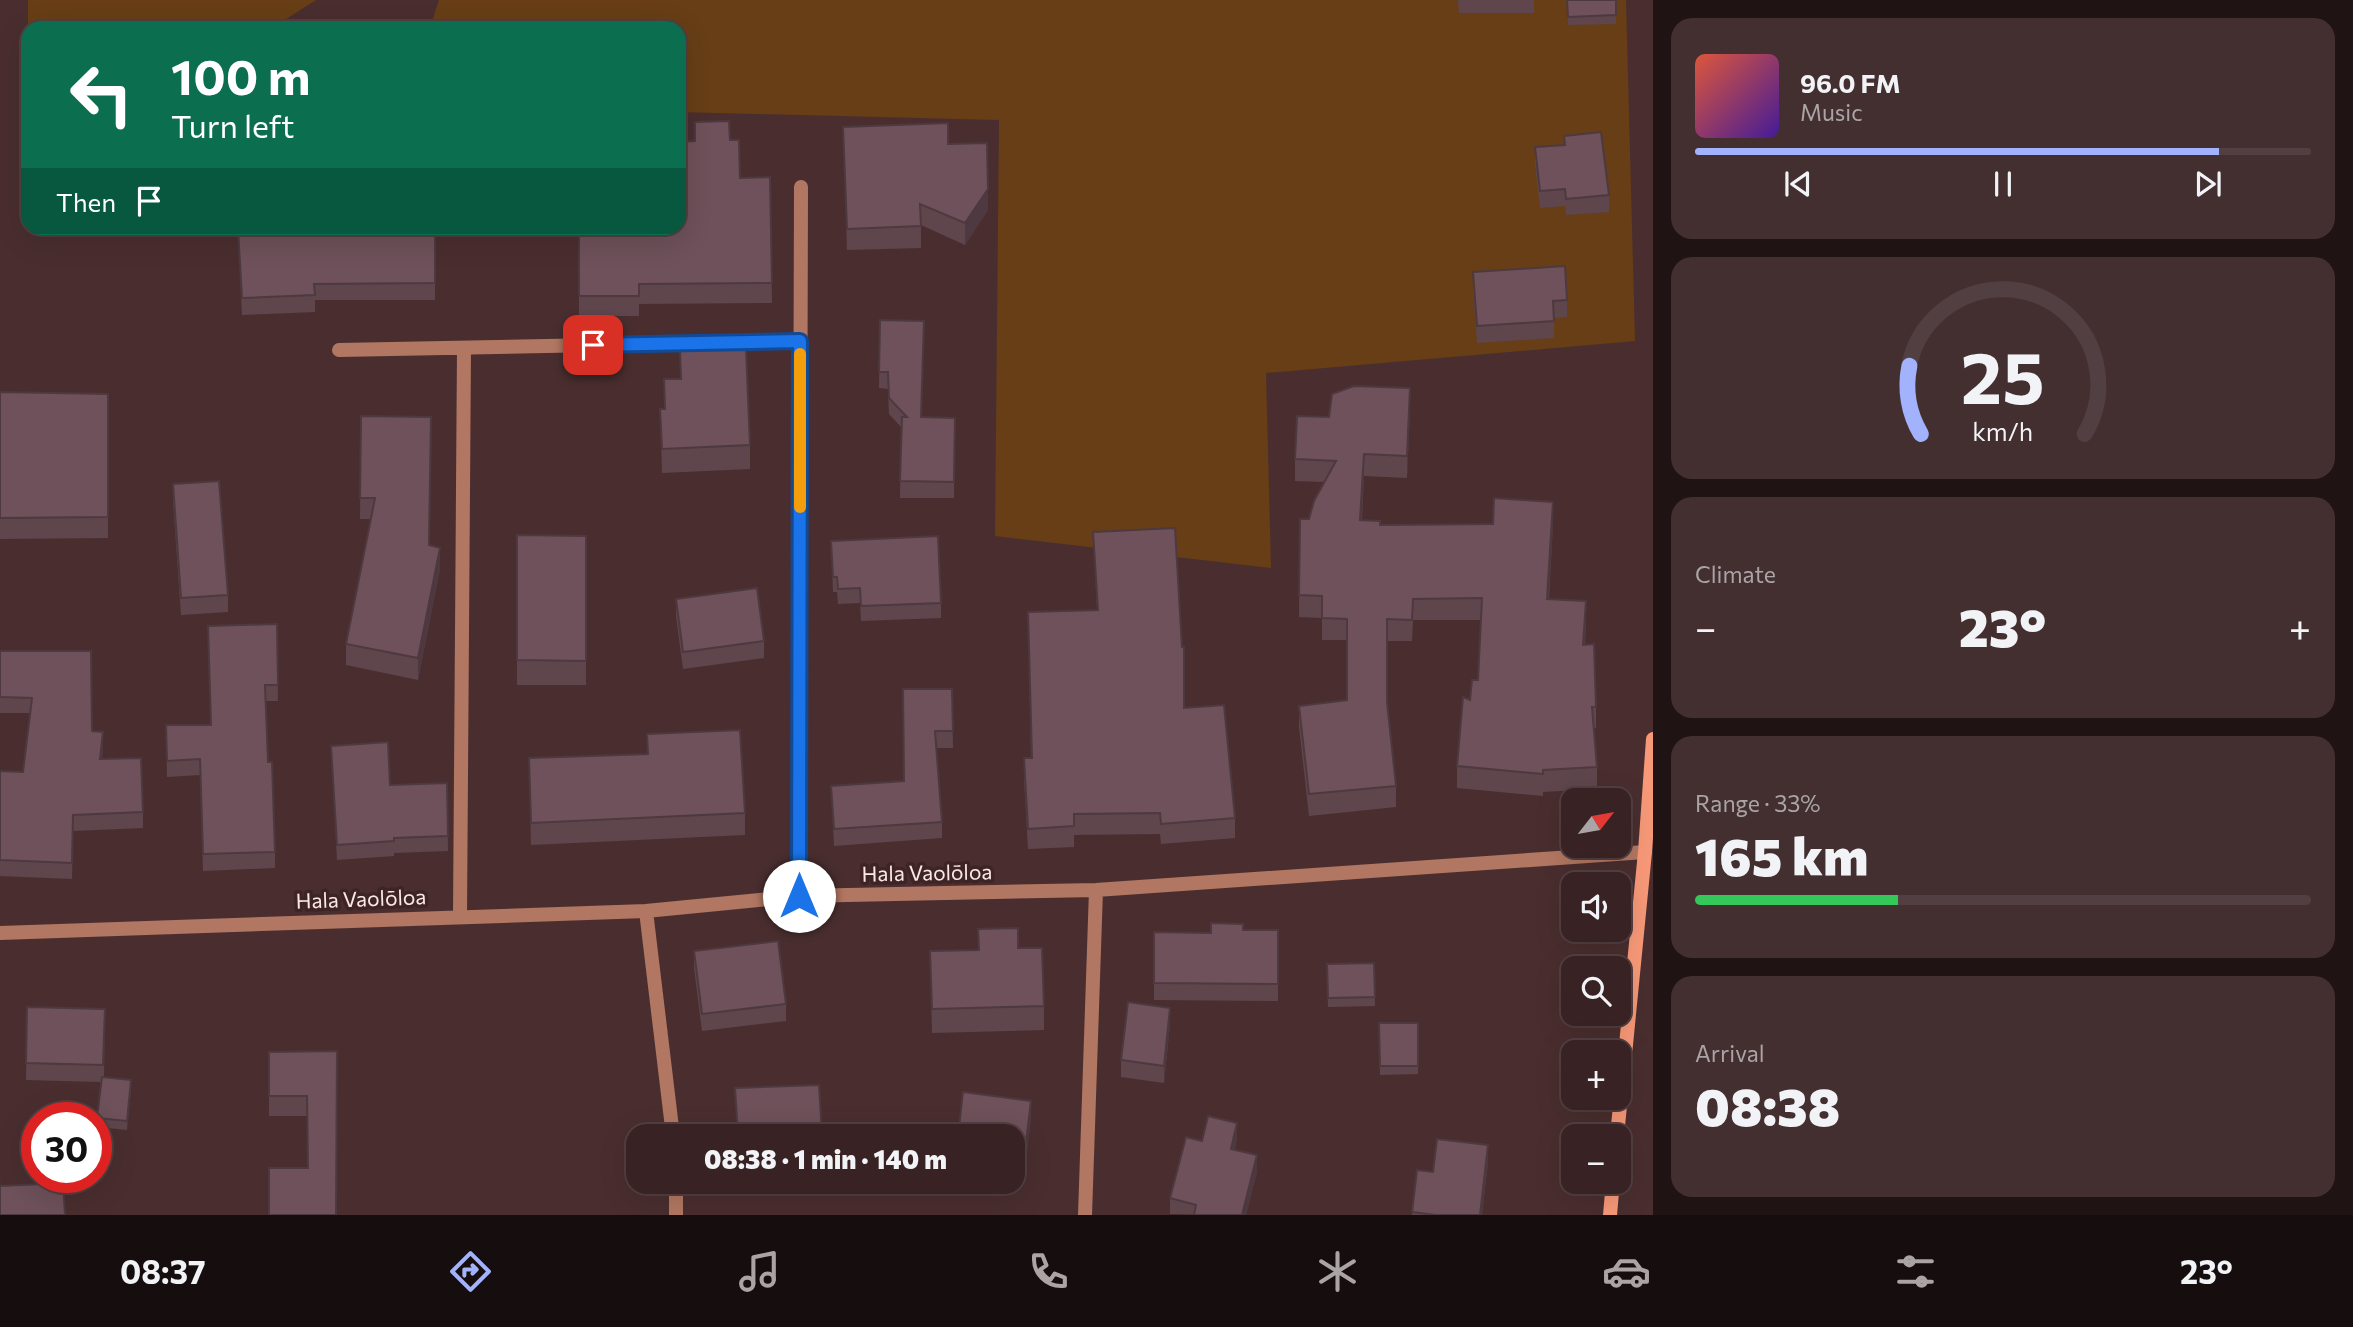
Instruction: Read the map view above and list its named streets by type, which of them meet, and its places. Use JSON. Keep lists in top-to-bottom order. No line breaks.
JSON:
{"streets":{"street":["Hala Vaolōloa"]},"north":"top right","page":{"turn":["100 m","Turn left"],"song":["96.0 FM","Music"],"then":"Then","tile":["Climate",["Range · 33%","165 km"],["Arrival","08:38"]],"heat":["−","23°","+"],"map_buttons":["+","−"],"limit":"30","trip":"08:38 · 1 min · 140 m","tabs":["08:37","23°"],"gauge":["25","km/h"]}}
